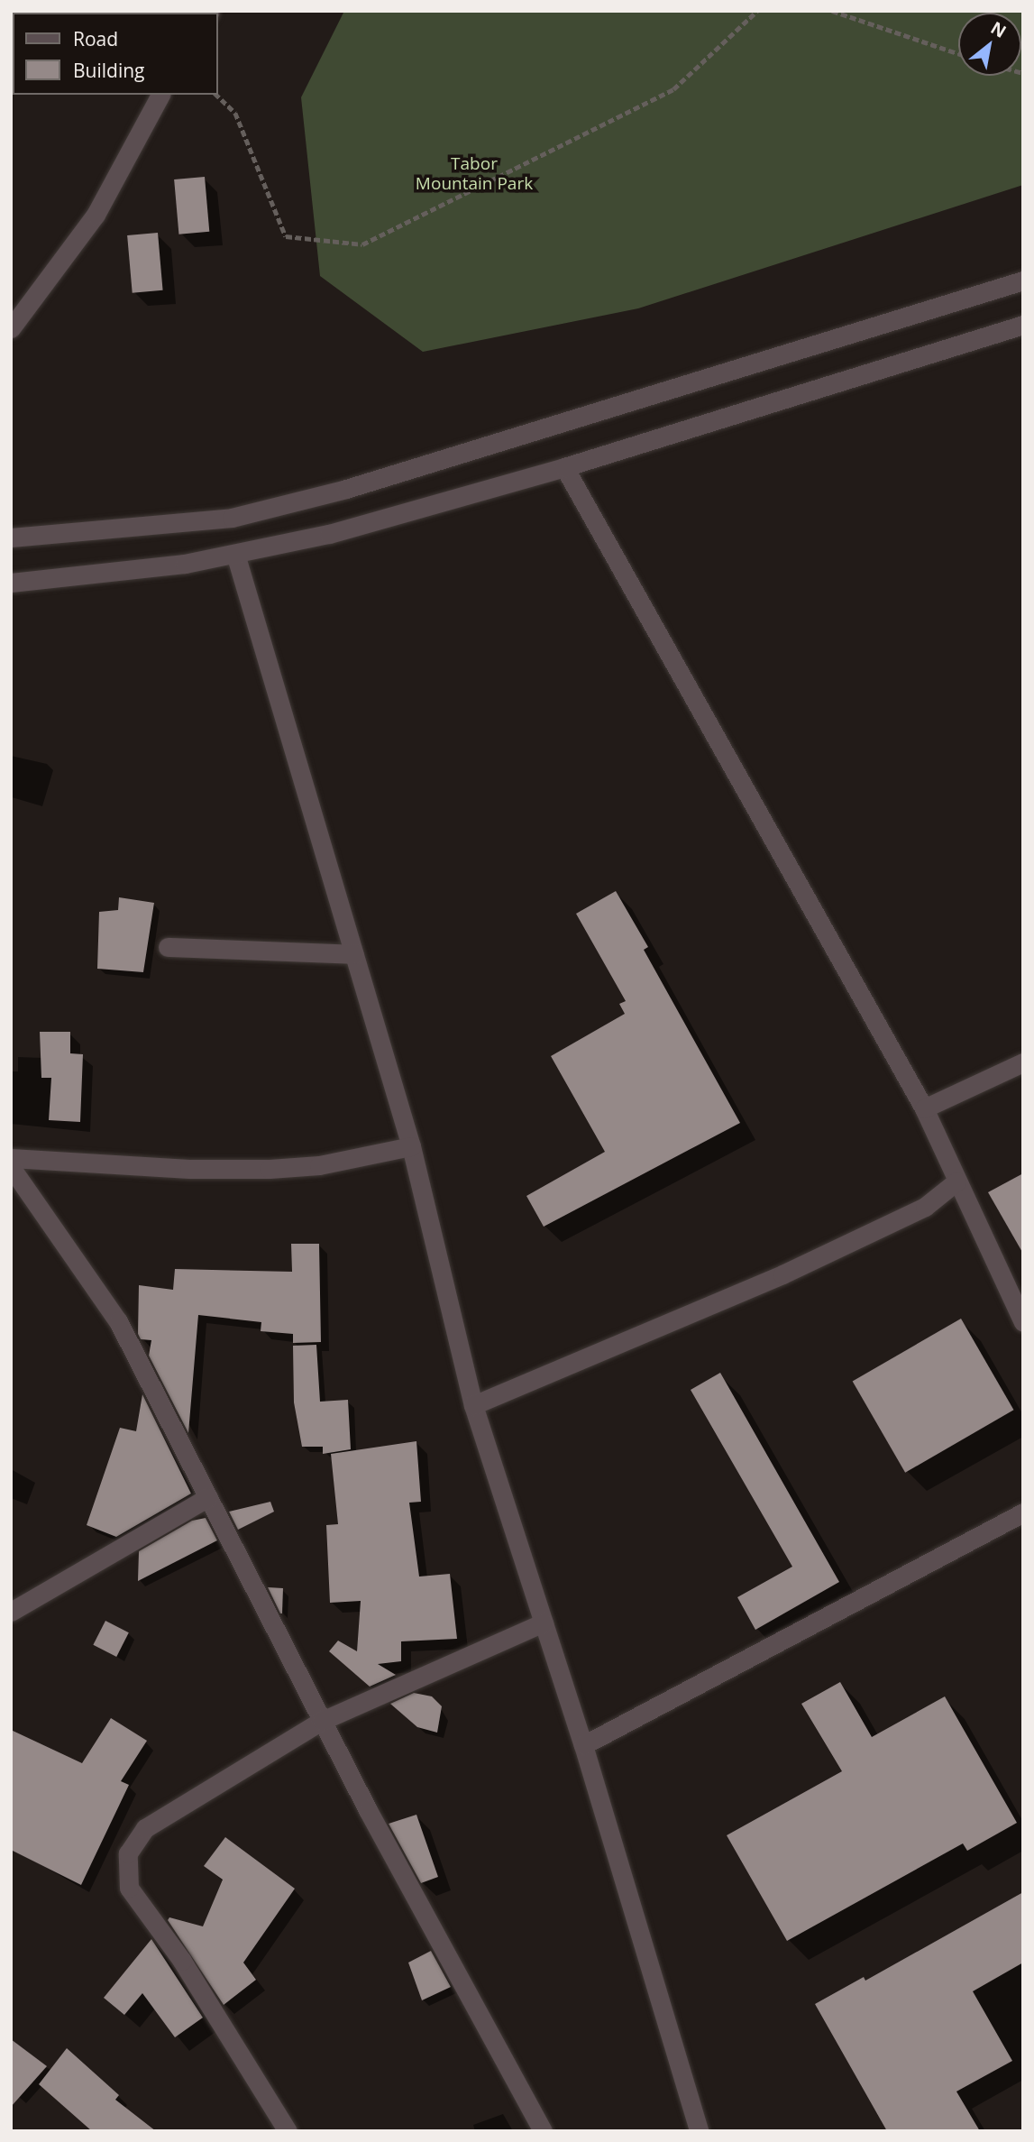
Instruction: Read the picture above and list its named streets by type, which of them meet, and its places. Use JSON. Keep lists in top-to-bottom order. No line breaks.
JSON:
{"parks":["Tabor Mountain Park"],"legend":["Road","Building"],"north":"top right"}
